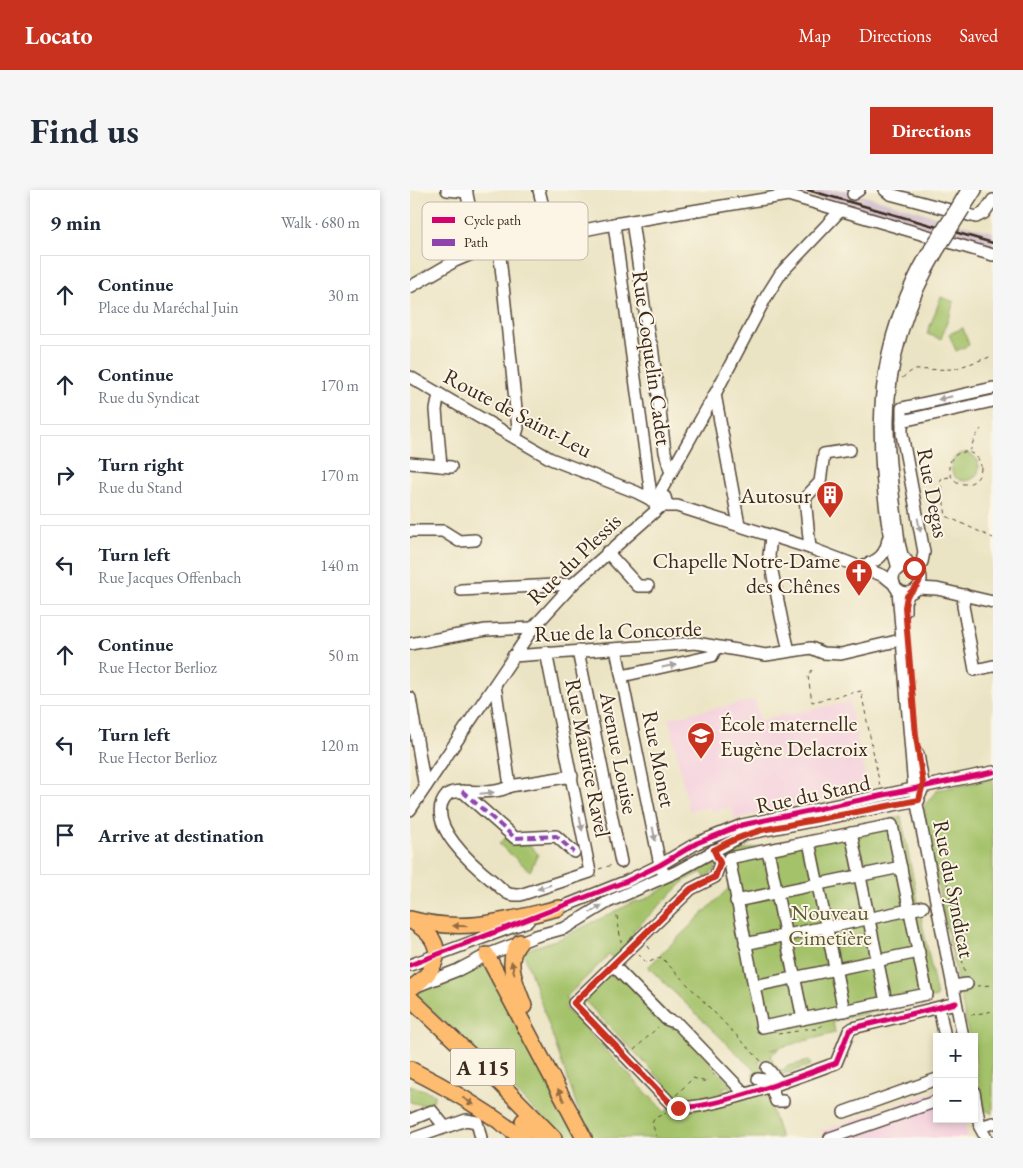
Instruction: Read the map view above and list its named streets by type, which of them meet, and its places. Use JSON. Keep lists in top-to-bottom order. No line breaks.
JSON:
{"streets":{"highway":["A 115"],"street":["Rue Coquelin Cadet","Route de Saint-Leu","Rue Degas","Rue du Plessis","Rue de la Concorde","Avenue Louise","Rue Maurice Ravel","Rue Monet","Rue du Stand","Rue du Syndicat"]},"crossings":[["Rue Coquelin Cadet","Route de Saint-Leu"],["Rue Coquelin Cadet","Rue du Plessis"],["Route de Saint-Leu","Rue Degas"],["Route de Saint-Leu","Rue du Plessis"],["Route de Saint-Leu","Rue du Syndicat"],["Rue Degas","Rue du Syndicat"],["Rue du Plessis","Rue de la Concorde"],["Rue de la Concorde","Avenue Louise"],["Rue de la Concorde","Rue Maurice Ravel"],["Rue de la Concorde","Rue Monet"],["Rue de la Concorde","Rue du Syndicat"],["Rue Monet","Rue du Stand"],["Rue du Stand","Rue du Syndicat"]],"one_way":["Rue Monet"],"parks":["Nouveau Cimetière"],"places":{"building":["Autosur"],"church":["Chapelle Notre-Dame des Chênes"],"school or university":["École maternelle Eugène Delacroix"]},"legend":["Cycle path","Path"],"page":{"header":"Locato","nav":["Map","Directions","Saved"],"buttons":"Directions","title":"Find us","heading":["9 min","Walk · 680 m"],"list":[["Continue","Place du Maréchal Juin","30 m"],["Continue","Rue du Syndicat","170 m"],["Turn right","Rue du Stand","170 m"],["Turn left","Rue Jacques Offenbach","140 m"],["Continue","Rue Hector Berlioz","50 m"],["Turn left","Rue Hector Berlioz","120 m"],"Arrive at destination"],"map_buttons":["+","−"]}}
